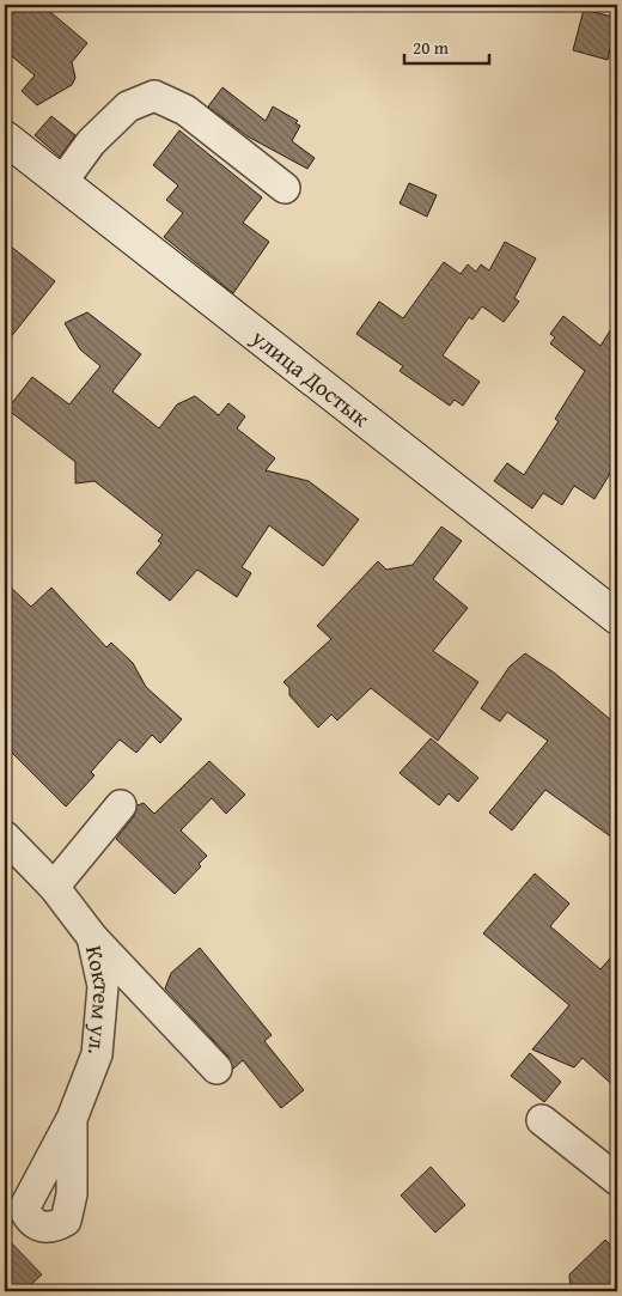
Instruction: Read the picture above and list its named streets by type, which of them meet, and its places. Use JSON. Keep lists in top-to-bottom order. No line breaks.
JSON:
{"streets":{"main road":["улица Достык"],"street":["Коктем ул."]},"scale_bar":"20 m"}
